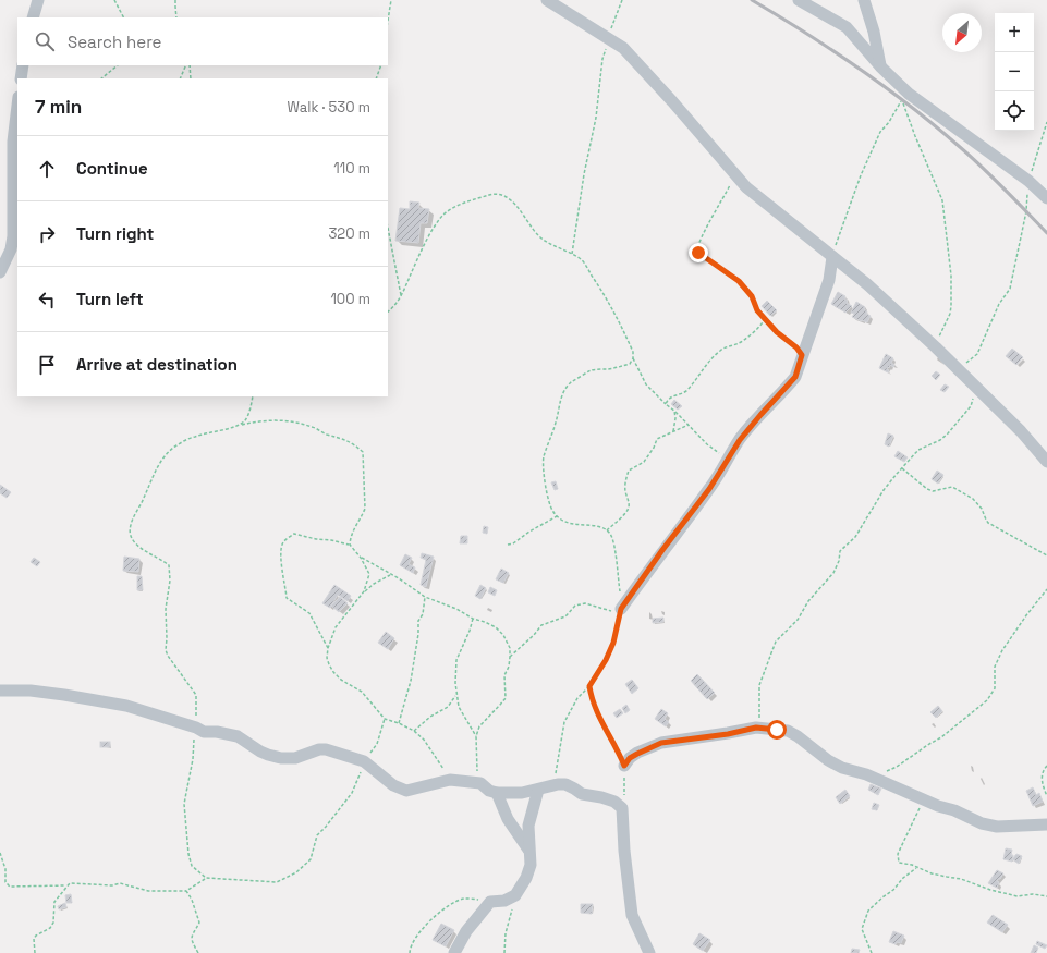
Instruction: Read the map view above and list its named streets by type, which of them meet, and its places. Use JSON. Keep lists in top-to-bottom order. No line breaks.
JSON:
{"north":"bottom left","page":{"map_buttons":["+","−"],"search":"Search here","heading":["7 min","Walk · 530 m"],"list":[["Continue","110 m"],["Turn right","320 m"],["Turn left","100 m"],"Arrive at destination"]}}
